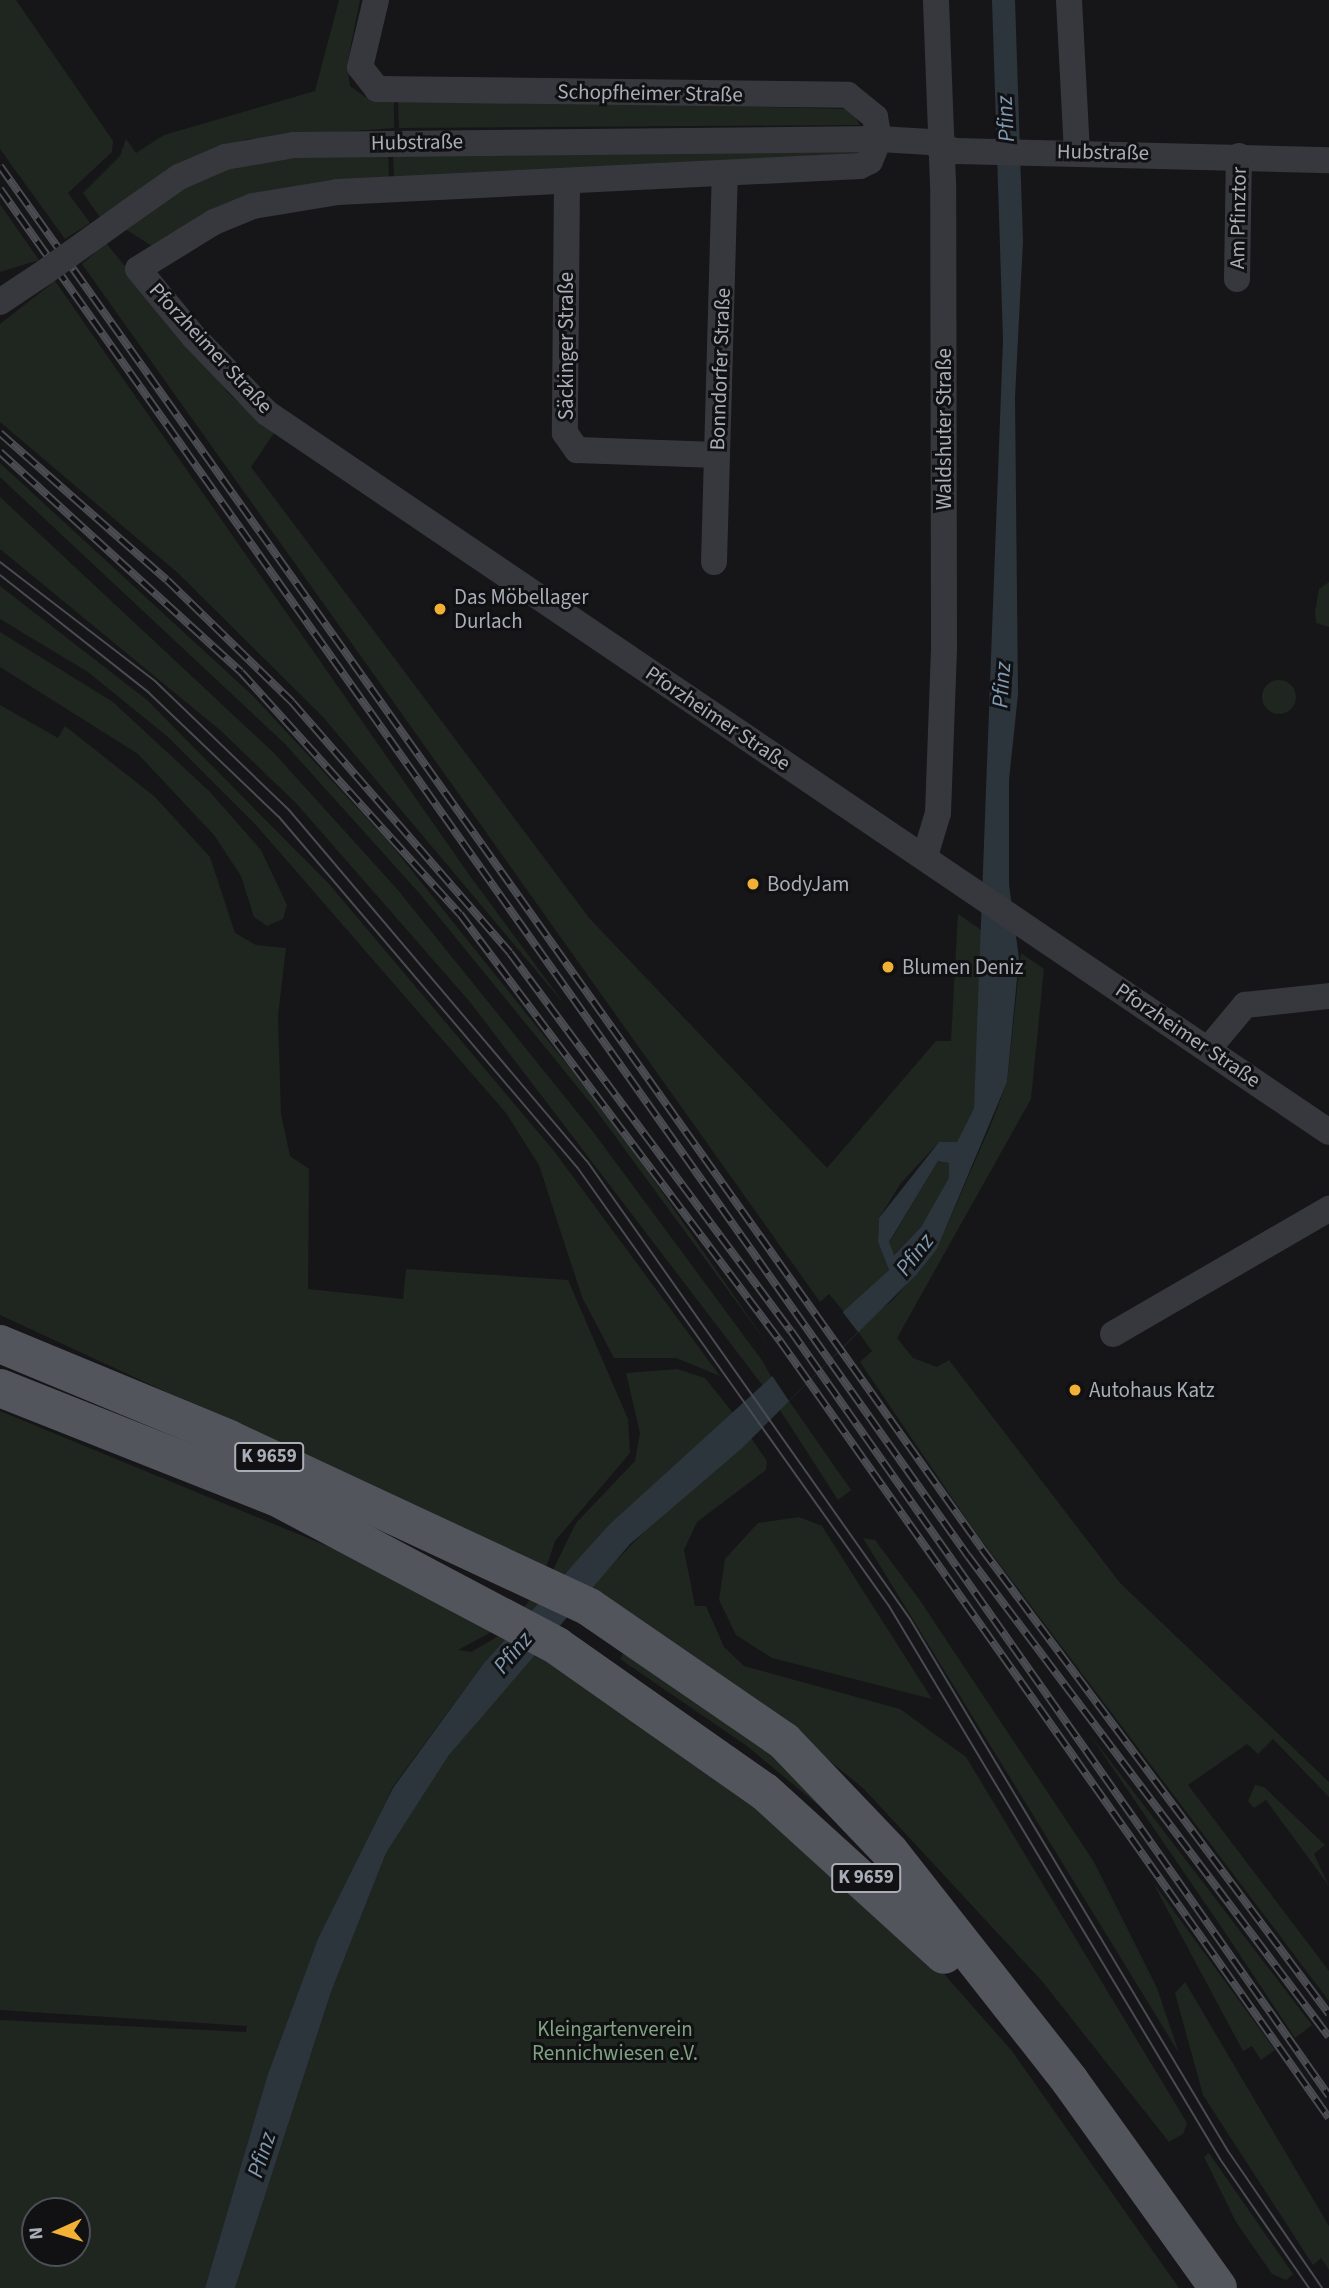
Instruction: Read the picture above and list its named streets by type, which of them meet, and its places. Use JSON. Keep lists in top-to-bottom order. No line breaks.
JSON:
{"streets":{"main road":["K 9659"],"street":["Schopfheimer Straße","Hubstraße","Am Pfinztor","Säckinger Straße","Pforzheimer Straße","Bonndorfer Straße","Waldshuter Straße"]},"crossings":[["Schopfheimer Straße","Hubstraße"],["Hubstraße","Am Pfinztor"],["Hubstraße","Waldshuter Straße"],["Säckinger Straße","Pforzheimer Straße"],["Säckinger Straße","Bonndorfer Straße"],["Pforzheimer Straße","Waldshuter Straße"]],"water":["Pfinz"],"parks":["Kleingartenverein Rennichwiesen e.V."],"places":["Das Möbellager Durlach","BodyJam","Blumen Deniz","Autohaus Katz"],"north":"left"}
